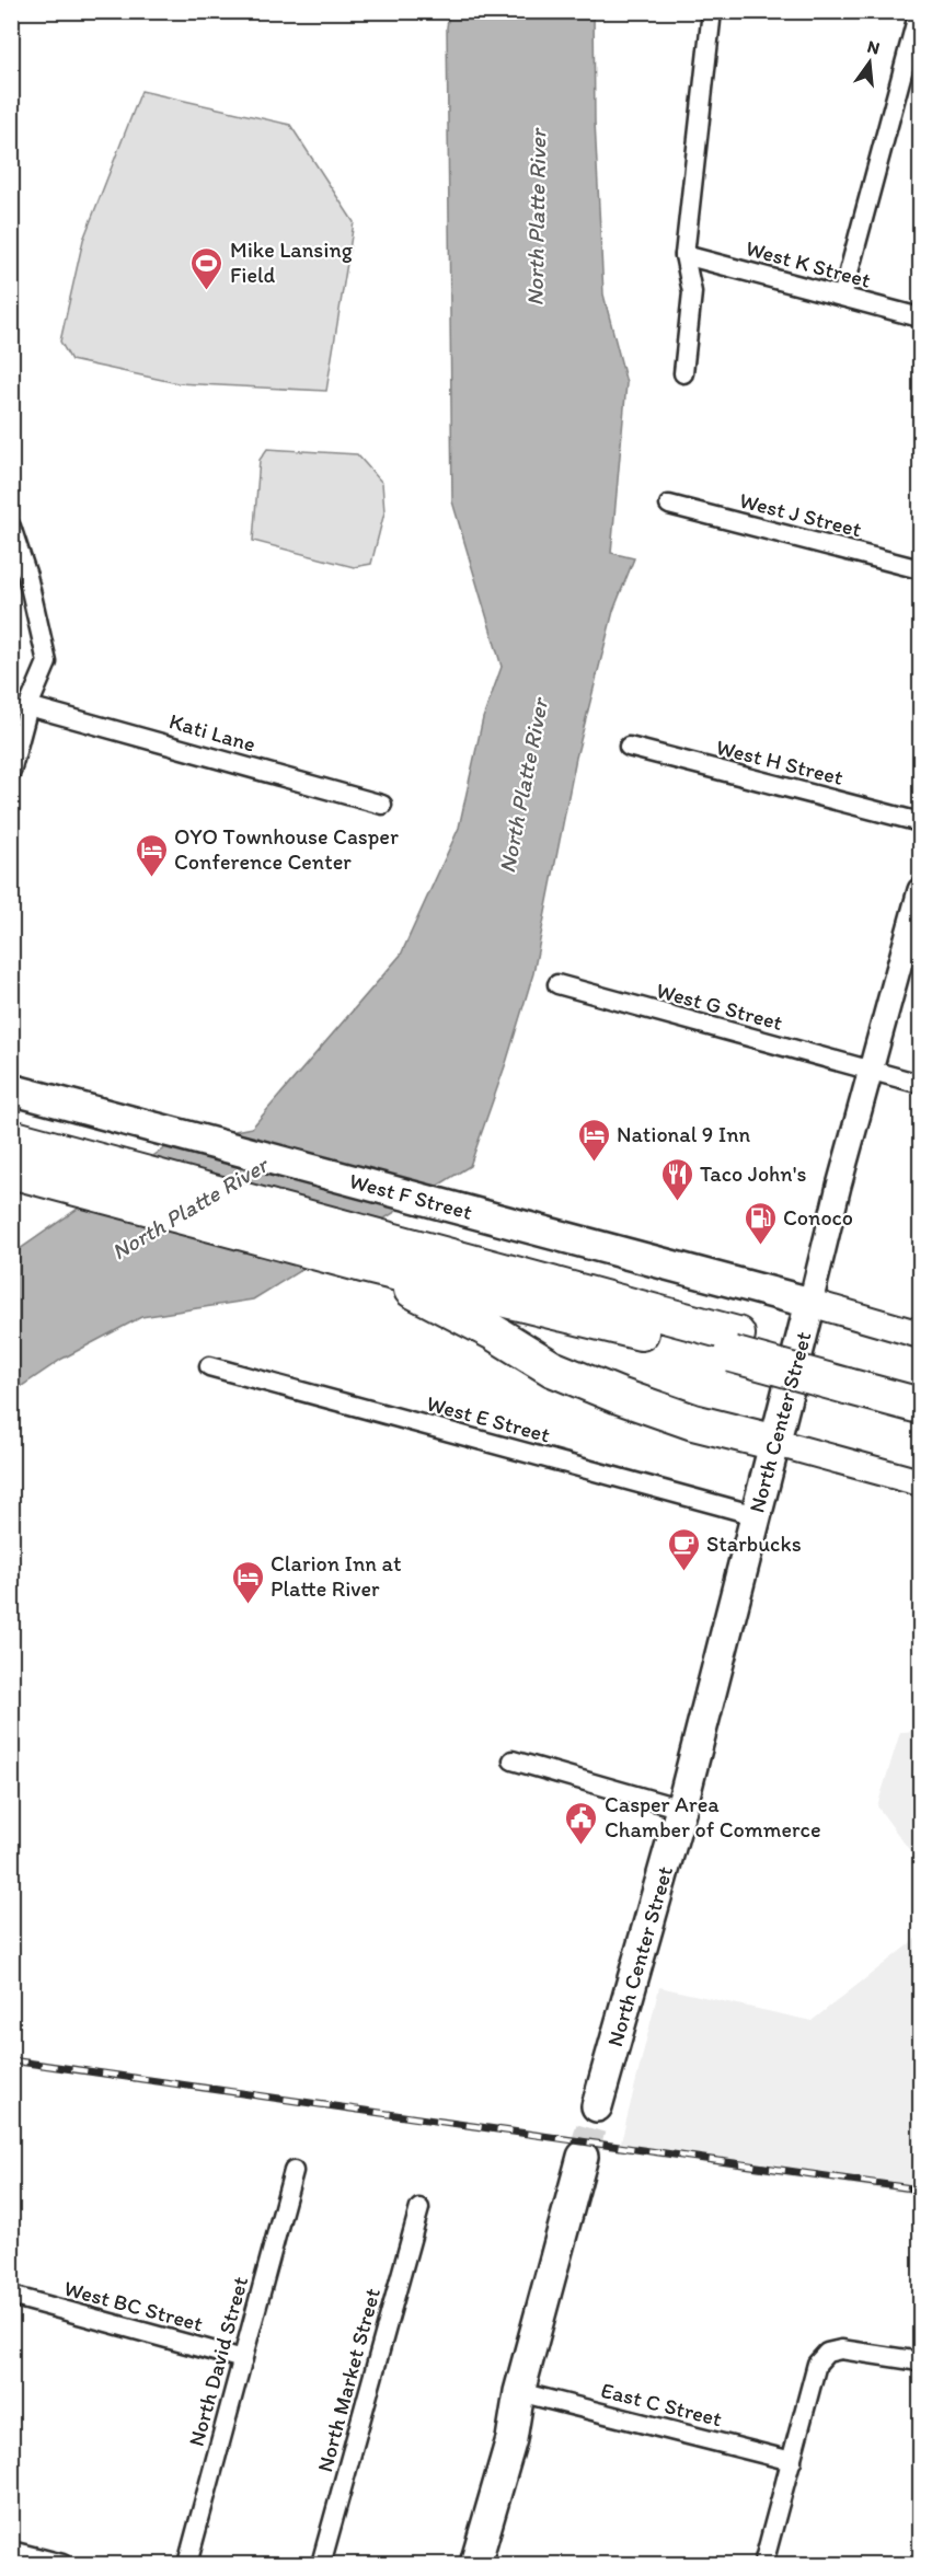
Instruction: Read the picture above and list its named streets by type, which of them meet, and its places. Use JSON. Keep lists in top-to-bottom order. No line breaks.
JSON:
{"streets":{"main road":["West F Street","North Center Street"],"street":["West K Street","West J Street","Kati Lane","West H Street","West G Street","West E Street","West BC Street","North David Street","North Market Street","East C Street"]},"crossings":[["West G Street","North Center Street"],["West F Street","North Center Street"],["West E Street","North Center Street"],["West BC Street","North David Street"]],"water":["North Platte River"],"places":{"sports":["Mike Lansing Field"],"hotel":["OYO Townhouse Casper Conference Center","National 9 Inn","Clarion Inn at Platte River"],"restaurant":["Taco John's"],"fuel station":["Conoco"],"cafe":["Starbucks"],"public building":["Casper Area Chamber of Commerce"]},"north":"top"}
